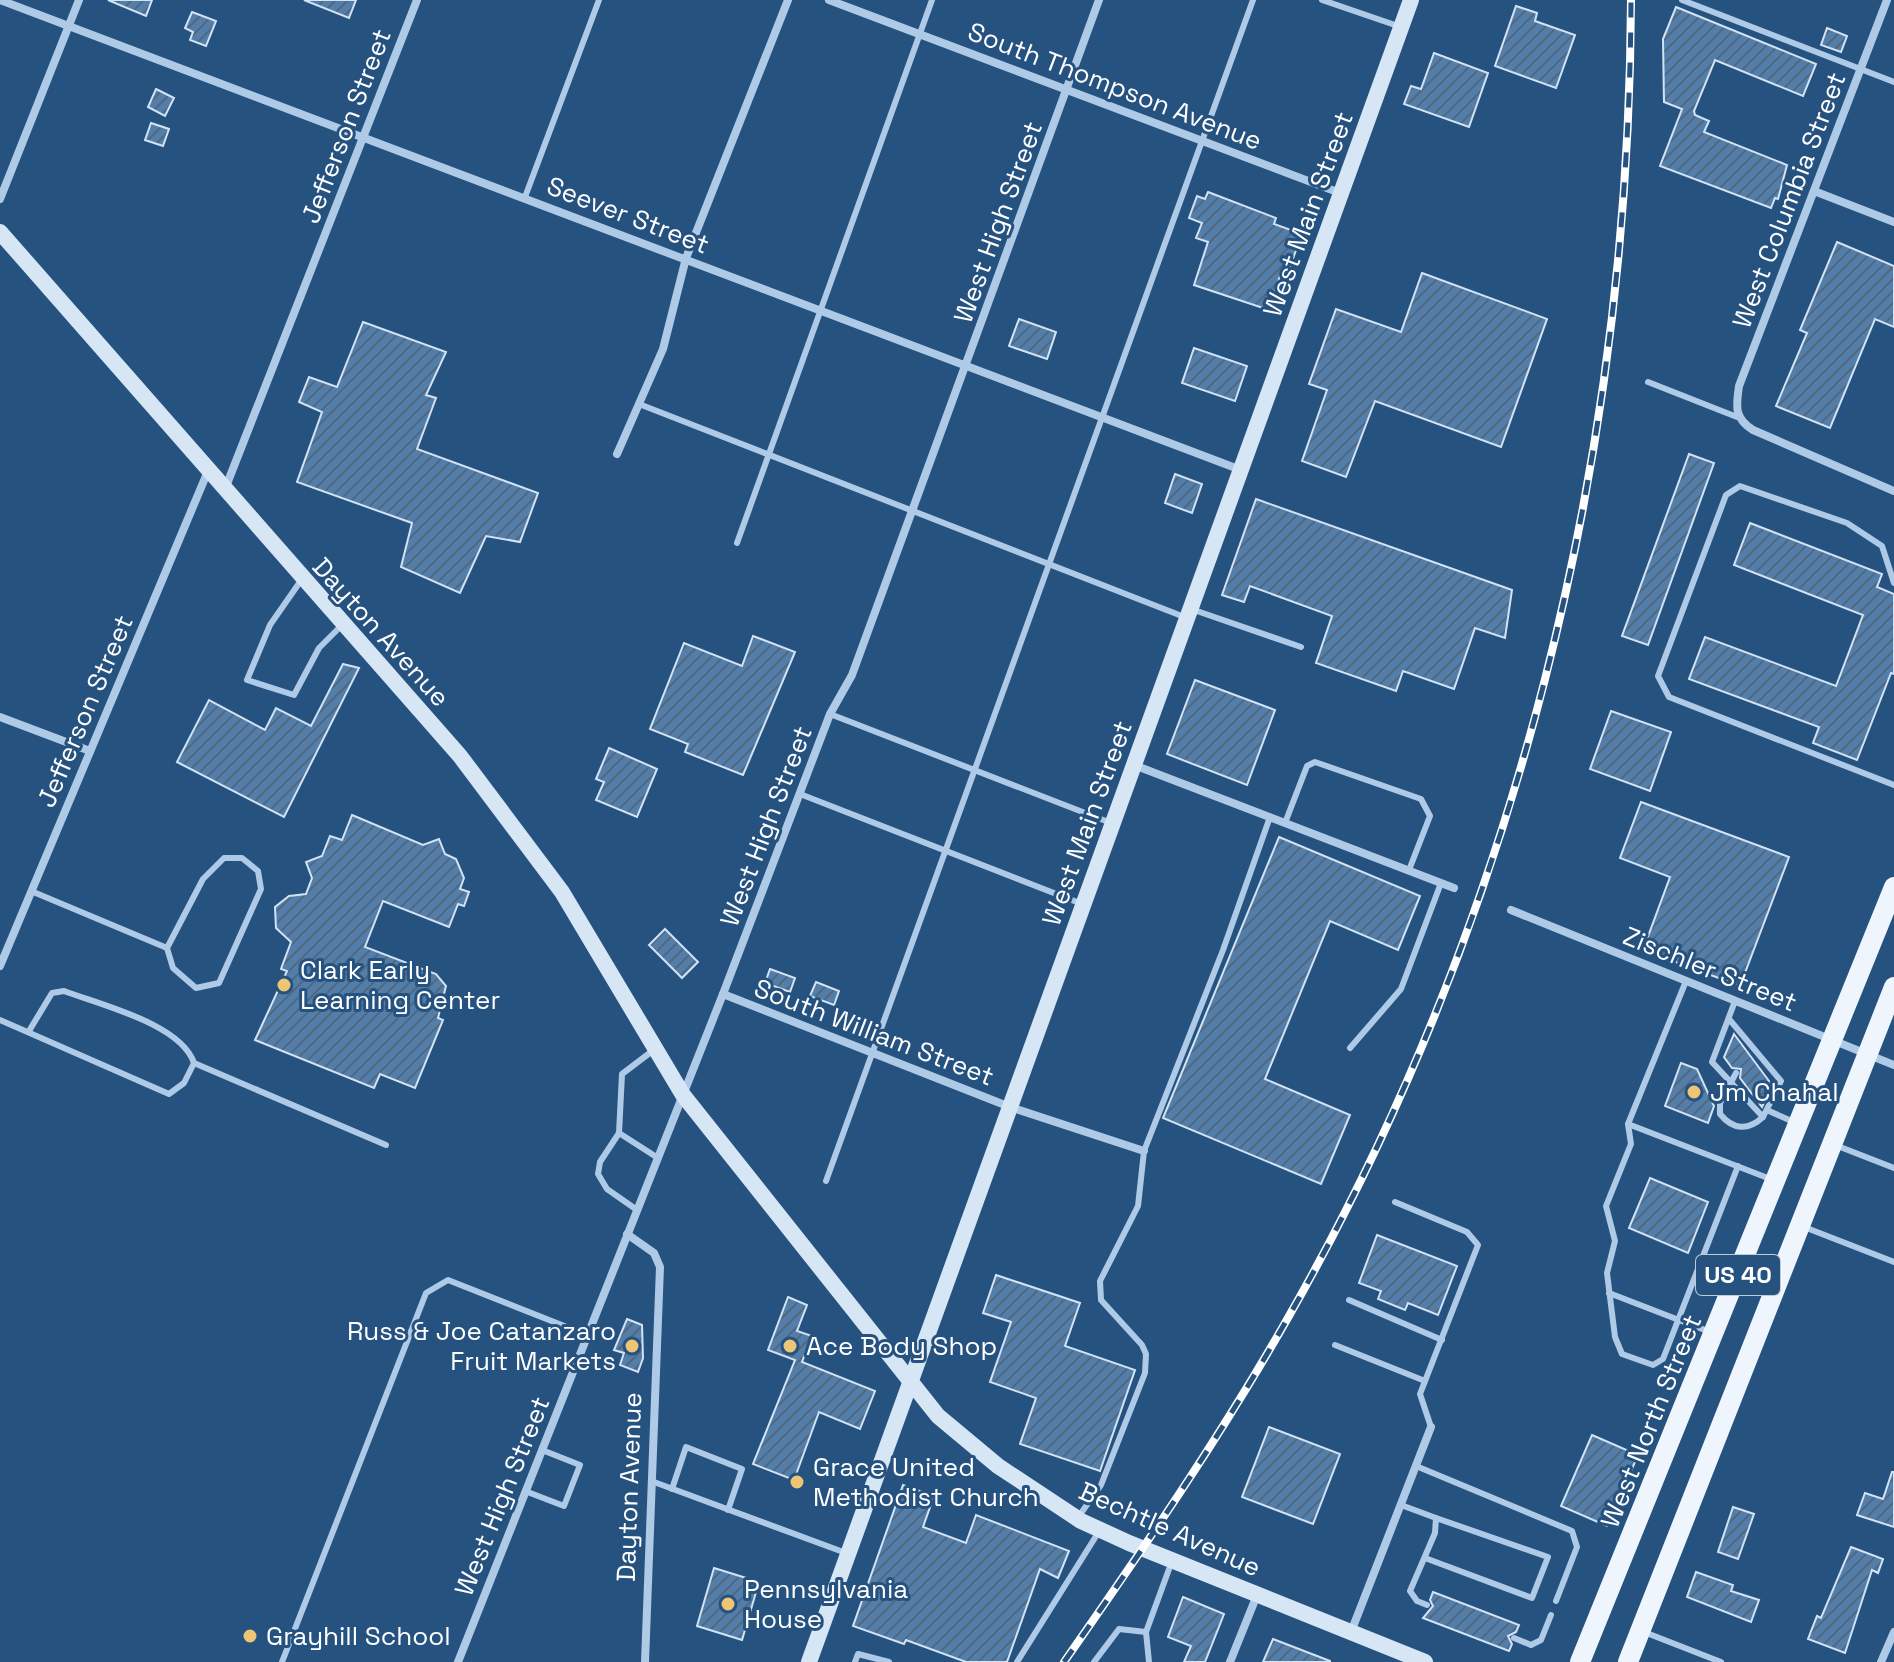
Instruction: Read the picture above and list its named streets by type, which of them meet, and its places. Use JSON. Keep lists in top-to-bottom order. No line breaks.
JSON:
{"streets":{"main road":["West Main Street","Dayton Avenue","US 40","West North Street","Bechtle Avenue"],"street":["South Thompson Avenue","Jefferson Street","West Columbia Street","Seever Street","West High Street","Zischler Street","South William Street"]},"crossings":[["South Thompson Avenue","West Main Street"],["South Thompson Avenue","West High Street"],["Jefferson Street","Seever Street"],["Jefferson Street","Dayton Avenue"],["West Main Street","Seever Street"],["West Main Street","South William Street"],["West Main Street","Bechtle Avenue"],["Seever Street","West High Street"],["West High Street","Dayton Avenue"],["West High Street","South William Street"],["West High Street","Bechtle Avenue"],["Dayton Avenue","Bechtle Avenue"],["Zischler Street","US 40"],["Zischler Street","West North Street"]],"places":["Clark Early Learning Center","Jm Chahal","Russ & Joe Catanzaro Fruit Markets","Ace Body Shop","Grace United Methodist Church","Pennsylvania House","Grayhill School"]}
